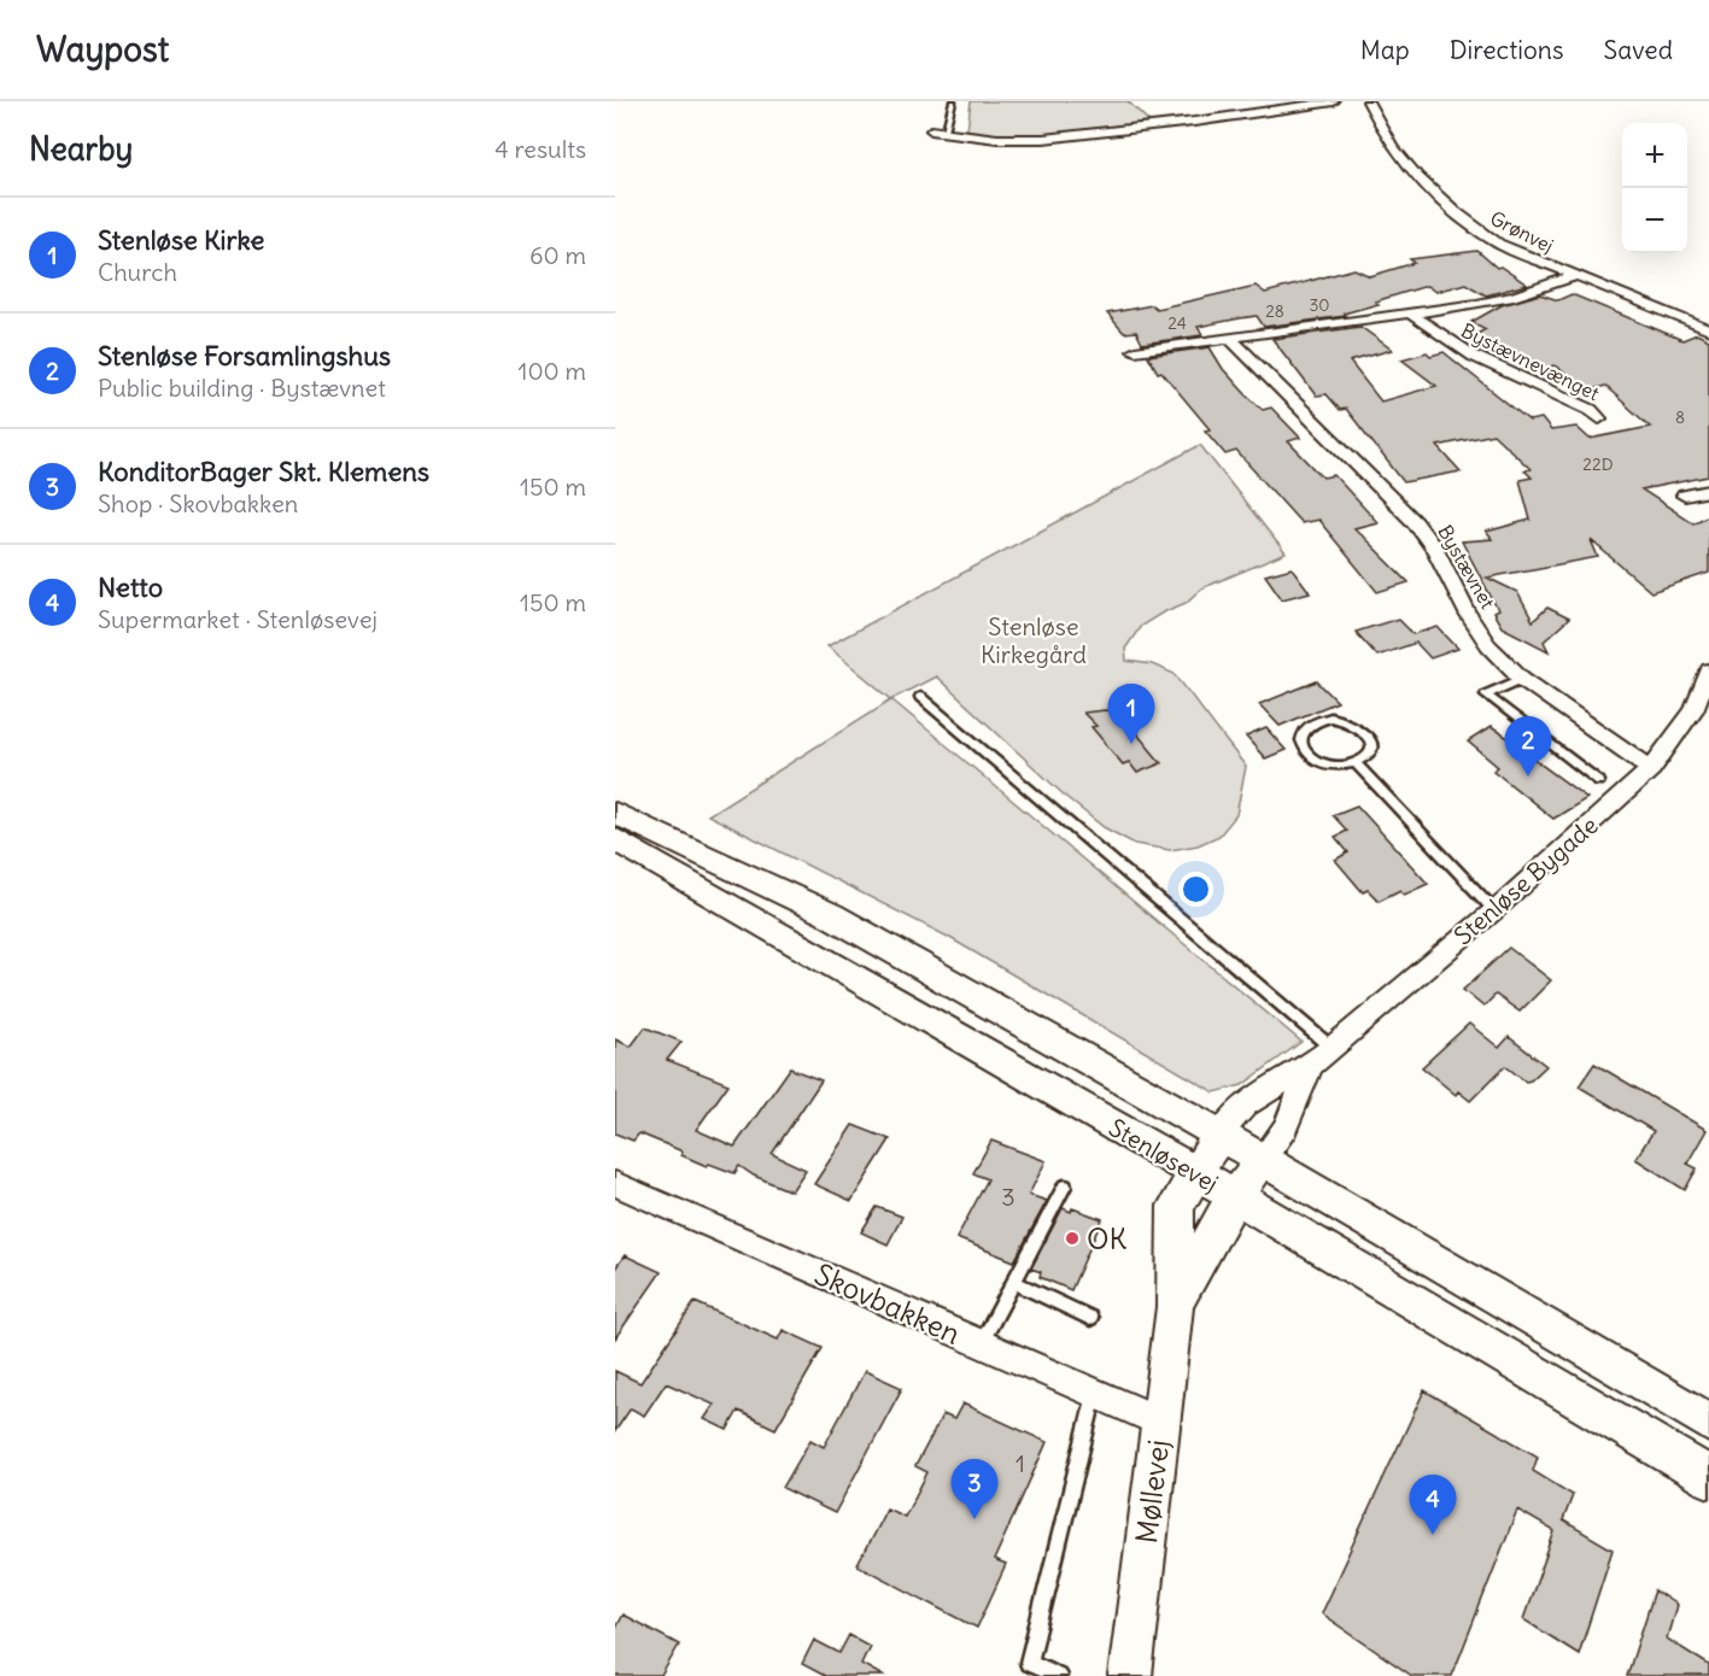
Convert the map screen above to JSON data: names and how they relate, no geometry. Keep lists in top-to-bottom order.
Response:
{
  "streets": {
    "street": [
      "Grønvej",
      "Bystævnevænget",
      "Bystævnet",
      "Stenløse Bygade",
      "Stenløsevej",
      "Skovbakken",
      "Møllevej"
    ]
  },
  "crossings": [
    ["Bystævnet", "Stenløse Bygade"],
    ["Stenløse Bygade", "Stenløsevej"],
    ["Stenløse Bygade", "Møllevej"],
    ["Stenløsevej", "Møllevej"],
    ["Skovbakken", "Møllevej"]
  ],
  "parks": ["Stenløse Kirkegård"],
  "places": ["OK"],
  "house_numbers": [
    "30",
    "28",
    "24",
    "8",
    "22D",
    "3",
    "1"
  ],
  "page": {
    "header": "Waypost",
    "nav": ["Map", "Directions", "Saved"],
    "heading": ["Nearby", "4 results"],
    "map_buttons": ["+", "−"],
    "list": [
      {
        "mark": "1",
        "name": "Stenløse Kirke",
        "note": "Church",
        "value": "60 m"
      },
      {
        "mark": "2",
        "name": "Stenløse Forsamlingshus",
        "note": "Public building · Bystævnet",
        "value": "100 m"
      },
      {
        "mark": "3",
        "name": "KonditorBager Skt. Klemens",
        "note": "Shop · Skovbakken",
        "value": "150 m"
      },
      {
        "mark": "4",
        "name": "Netto",
        "note": "Supermarket · Stenløsevej",
        "value": "150 m"
      }
    ],
    "pins": [
      "1",
      "2",
      "3",
      "4"
    ]
  }
}
